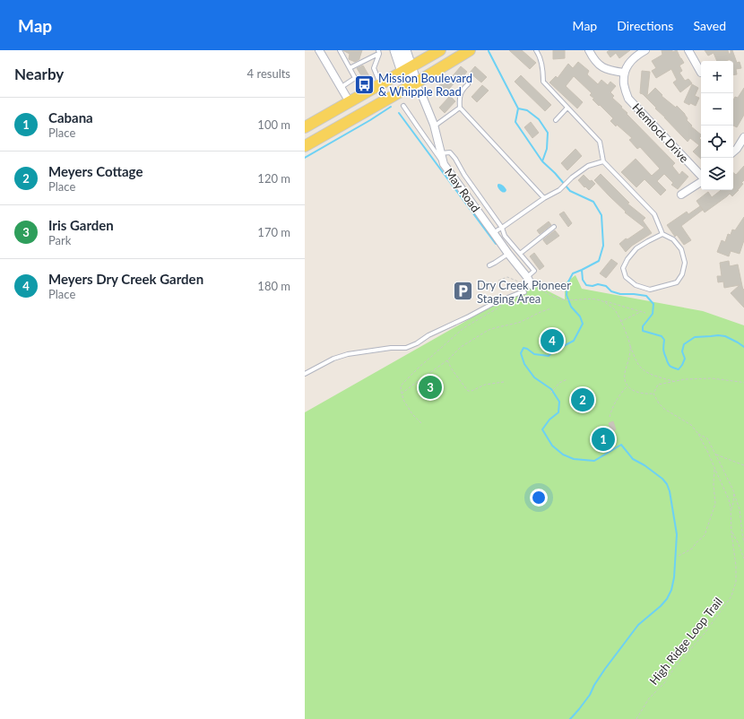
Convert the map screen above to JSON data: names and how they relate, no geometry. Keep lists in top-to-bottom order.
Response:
{
  "streets": {
    "street": ["Hemlock Drive", "May Road"],
    "path": ["High Ridge Loop Trail"]
  },
  "places": {
    "bus stop": ["Mission Boulevard & Whipple Road"],
    "parking": ["Dry Creek Pioneer Staging Area"]
  },
  "page": {
    "header": "Map",
    "nav": ["Map", "Directions", "Saved"],
    "heading": ["Nearby", "4 results"],
    "map_buttons": ["+", "−"],
    "list": [
      {
        "mark": "1",
        "name": "Cabana",
        "note": "Place",
        "value": "100 m"
      },
      {
        "mark": "2",
        "name": "Meyers Cottage",
        "note": "Place",
        "value": "120 m"
      },
      {
        "mark": "3",
        "name": "Iris Garden",
        "note": "Park",
        "value": "170 m"
      },
      {
        "mark": "4",
        "name": "Meyers Dry Creek Garden",
        "note": "Place",
        "value": "180 m"
      }
    ],
    "pins": [
      "4",
      "3",
      "2",
      "1"
    ]
  }
}
